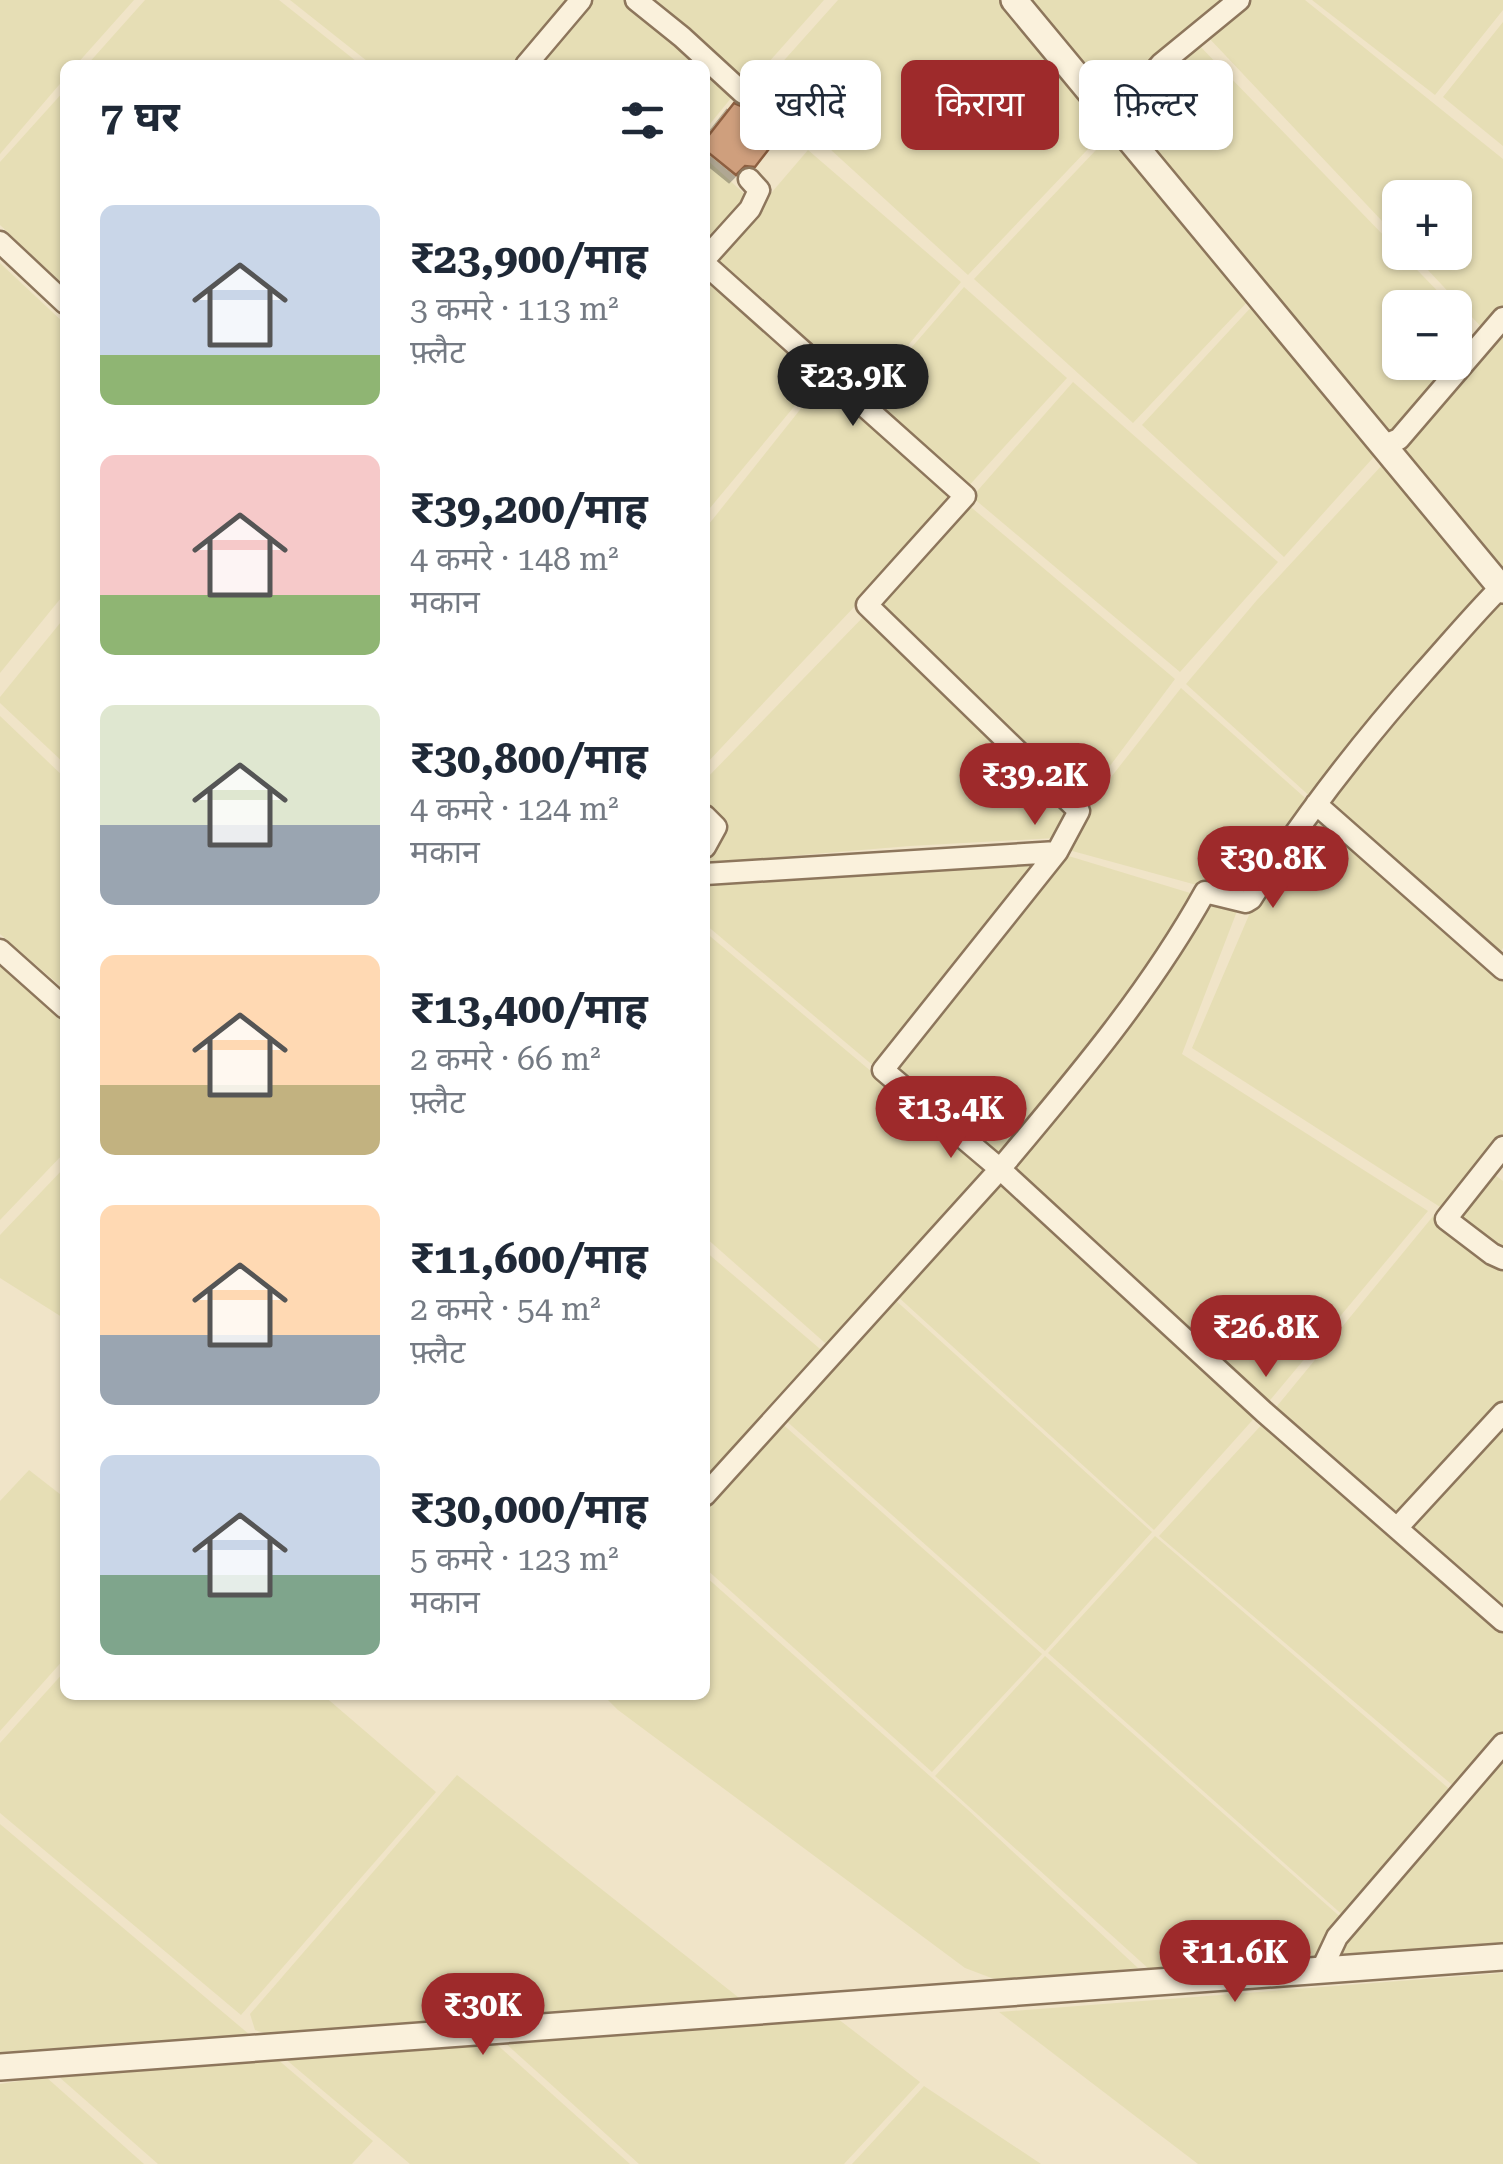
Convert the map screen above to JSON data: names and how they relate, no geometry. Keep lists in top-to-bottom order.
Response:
{
  "page": {
    "chip": ["खरीदें", "किराया", "फ़िल्टर"],
    "heading": "7 घर",
    "map_buttons": ["+", "−"],
    "list": [
      {
        "name": "₹23,900/माह",
        "note": "3 कमरे · 113 m² · फ़्लैट"
      },
      {
        "name": "₹39,200/माह",
        "note": "4 कमरे · 148 m² · मकान"
      },
      {
        "name": "₹30,800/माह",
        "note": "4 कमरे · 124 m² · मकान"
      },
      {
        "name": "₹13,400/माह",
        "note": "2 कमरे · 66 m² · फ़्लैट"
      },
      {
        "name": "₹11,600/माह",
        "note": "2 कमरे · 54 m² · फ़्लैट"
      },
      {
        "name": "₹30,000/माह",
        "note": "5 कमरे · 123 m² · मकान"
      }
    ],
    "price": [
      "₹23.9K",
      "₹39.2K",
      "₹30.8K",
      "₹13.4K",
      "₹26.8K",
      "₹11.6K",
      "₹30K"
    ]
  }
}
